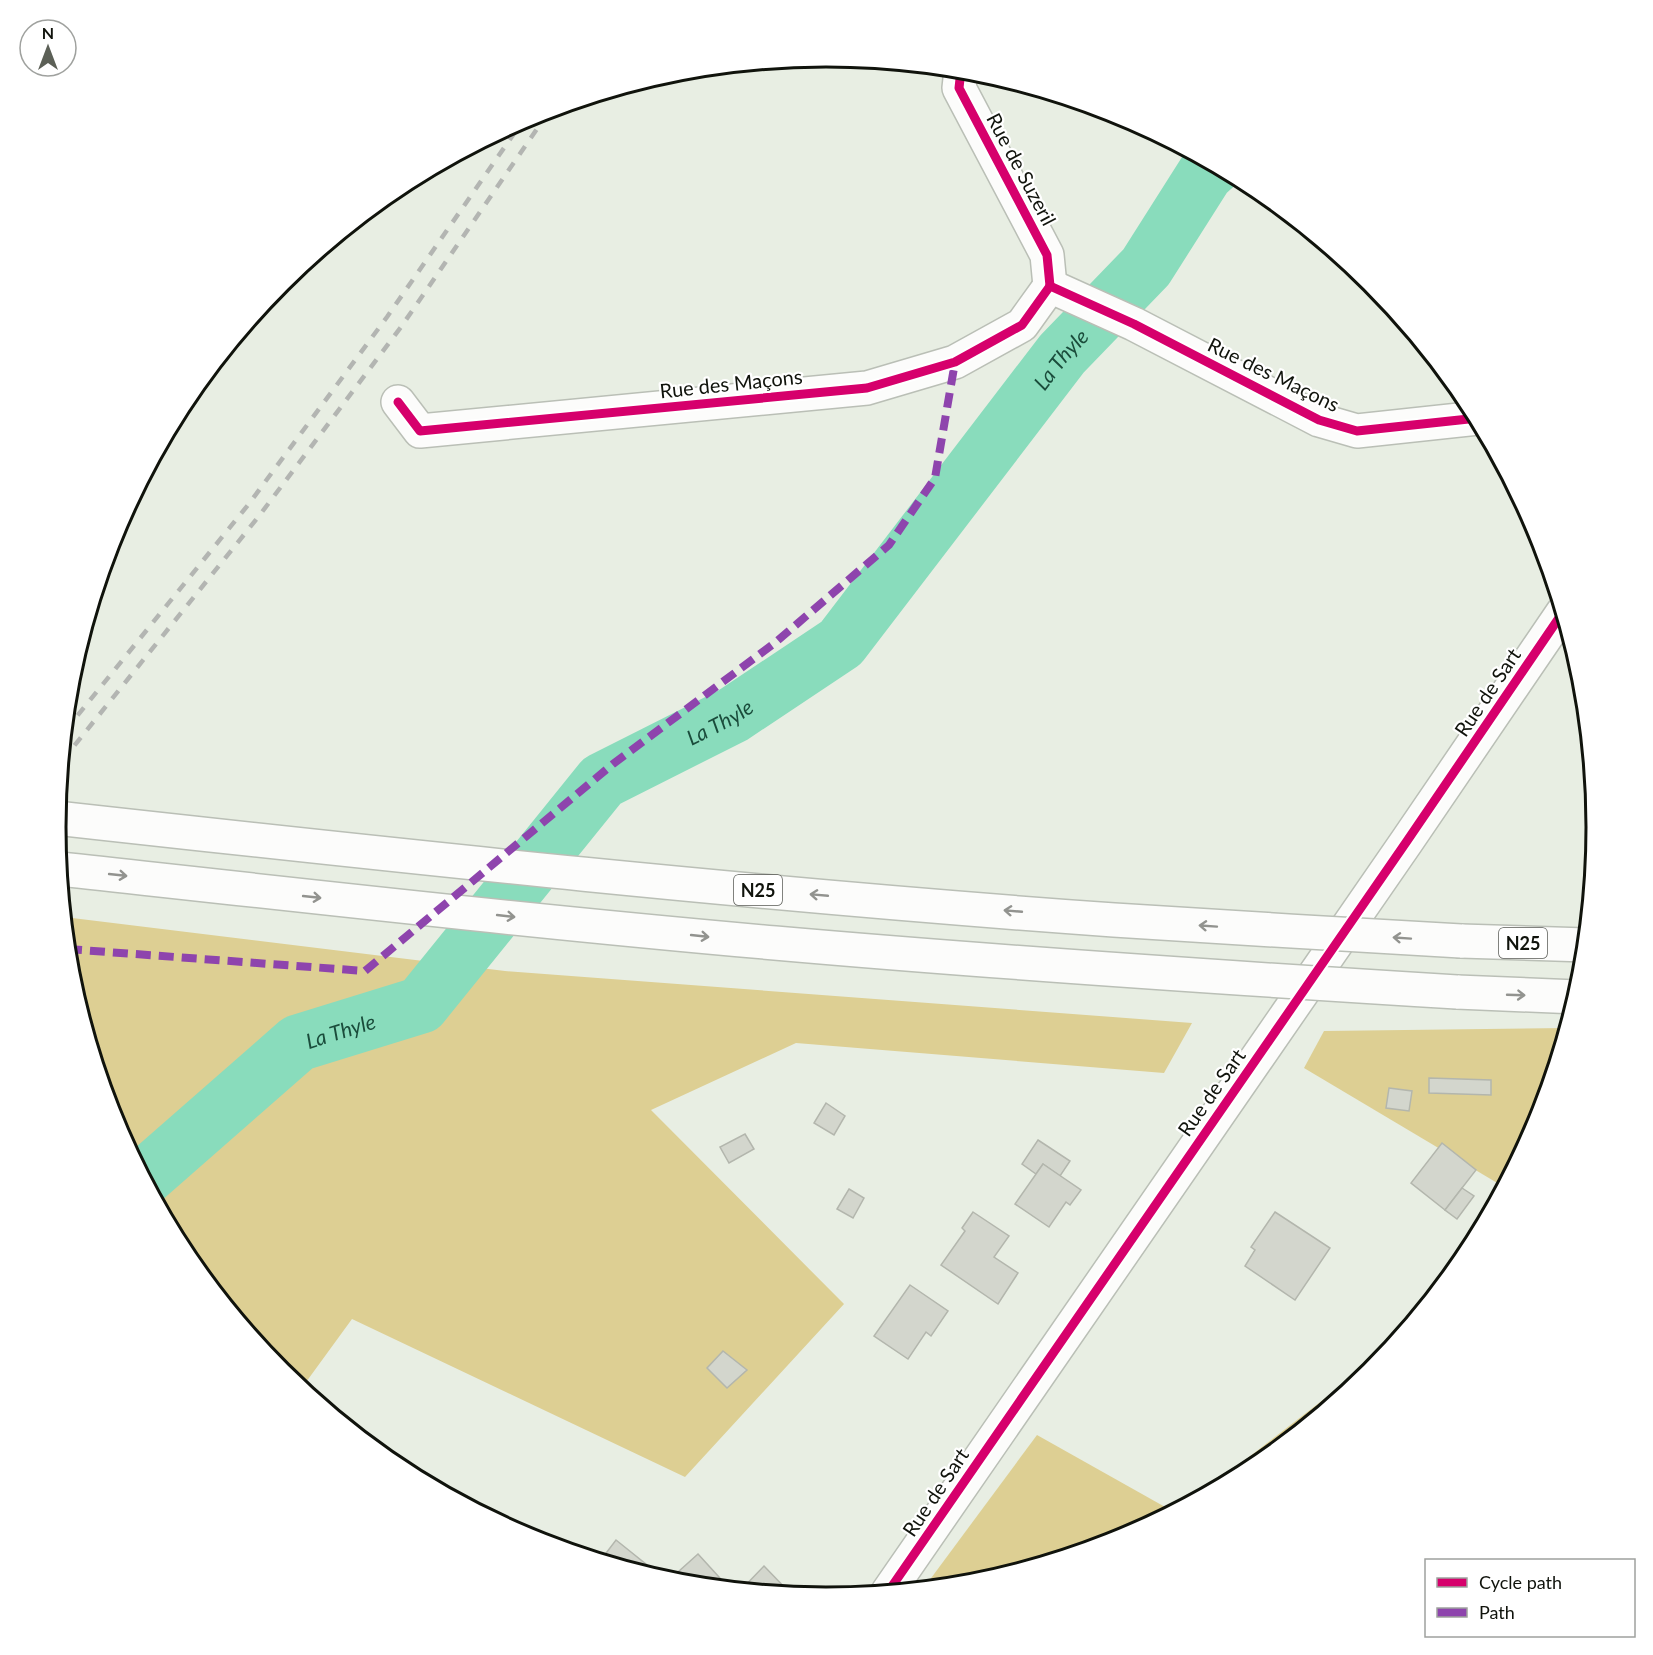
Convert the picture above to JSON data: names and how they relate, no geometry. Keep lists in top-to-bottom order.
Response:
{
  "streets": {
    "main road": [
      "Rue de Suzeril",
      "Rue des Maçons",
      "Rue de Sart",
      "N25"
    ]
  },
  "crossings": [
    ["Rue de Suzeril", "Rue des Maçons"]
  ],
  "water": ["La Thyle"],
  "legend": ["Cycle path", "Path"],
  "north": "top"
}
